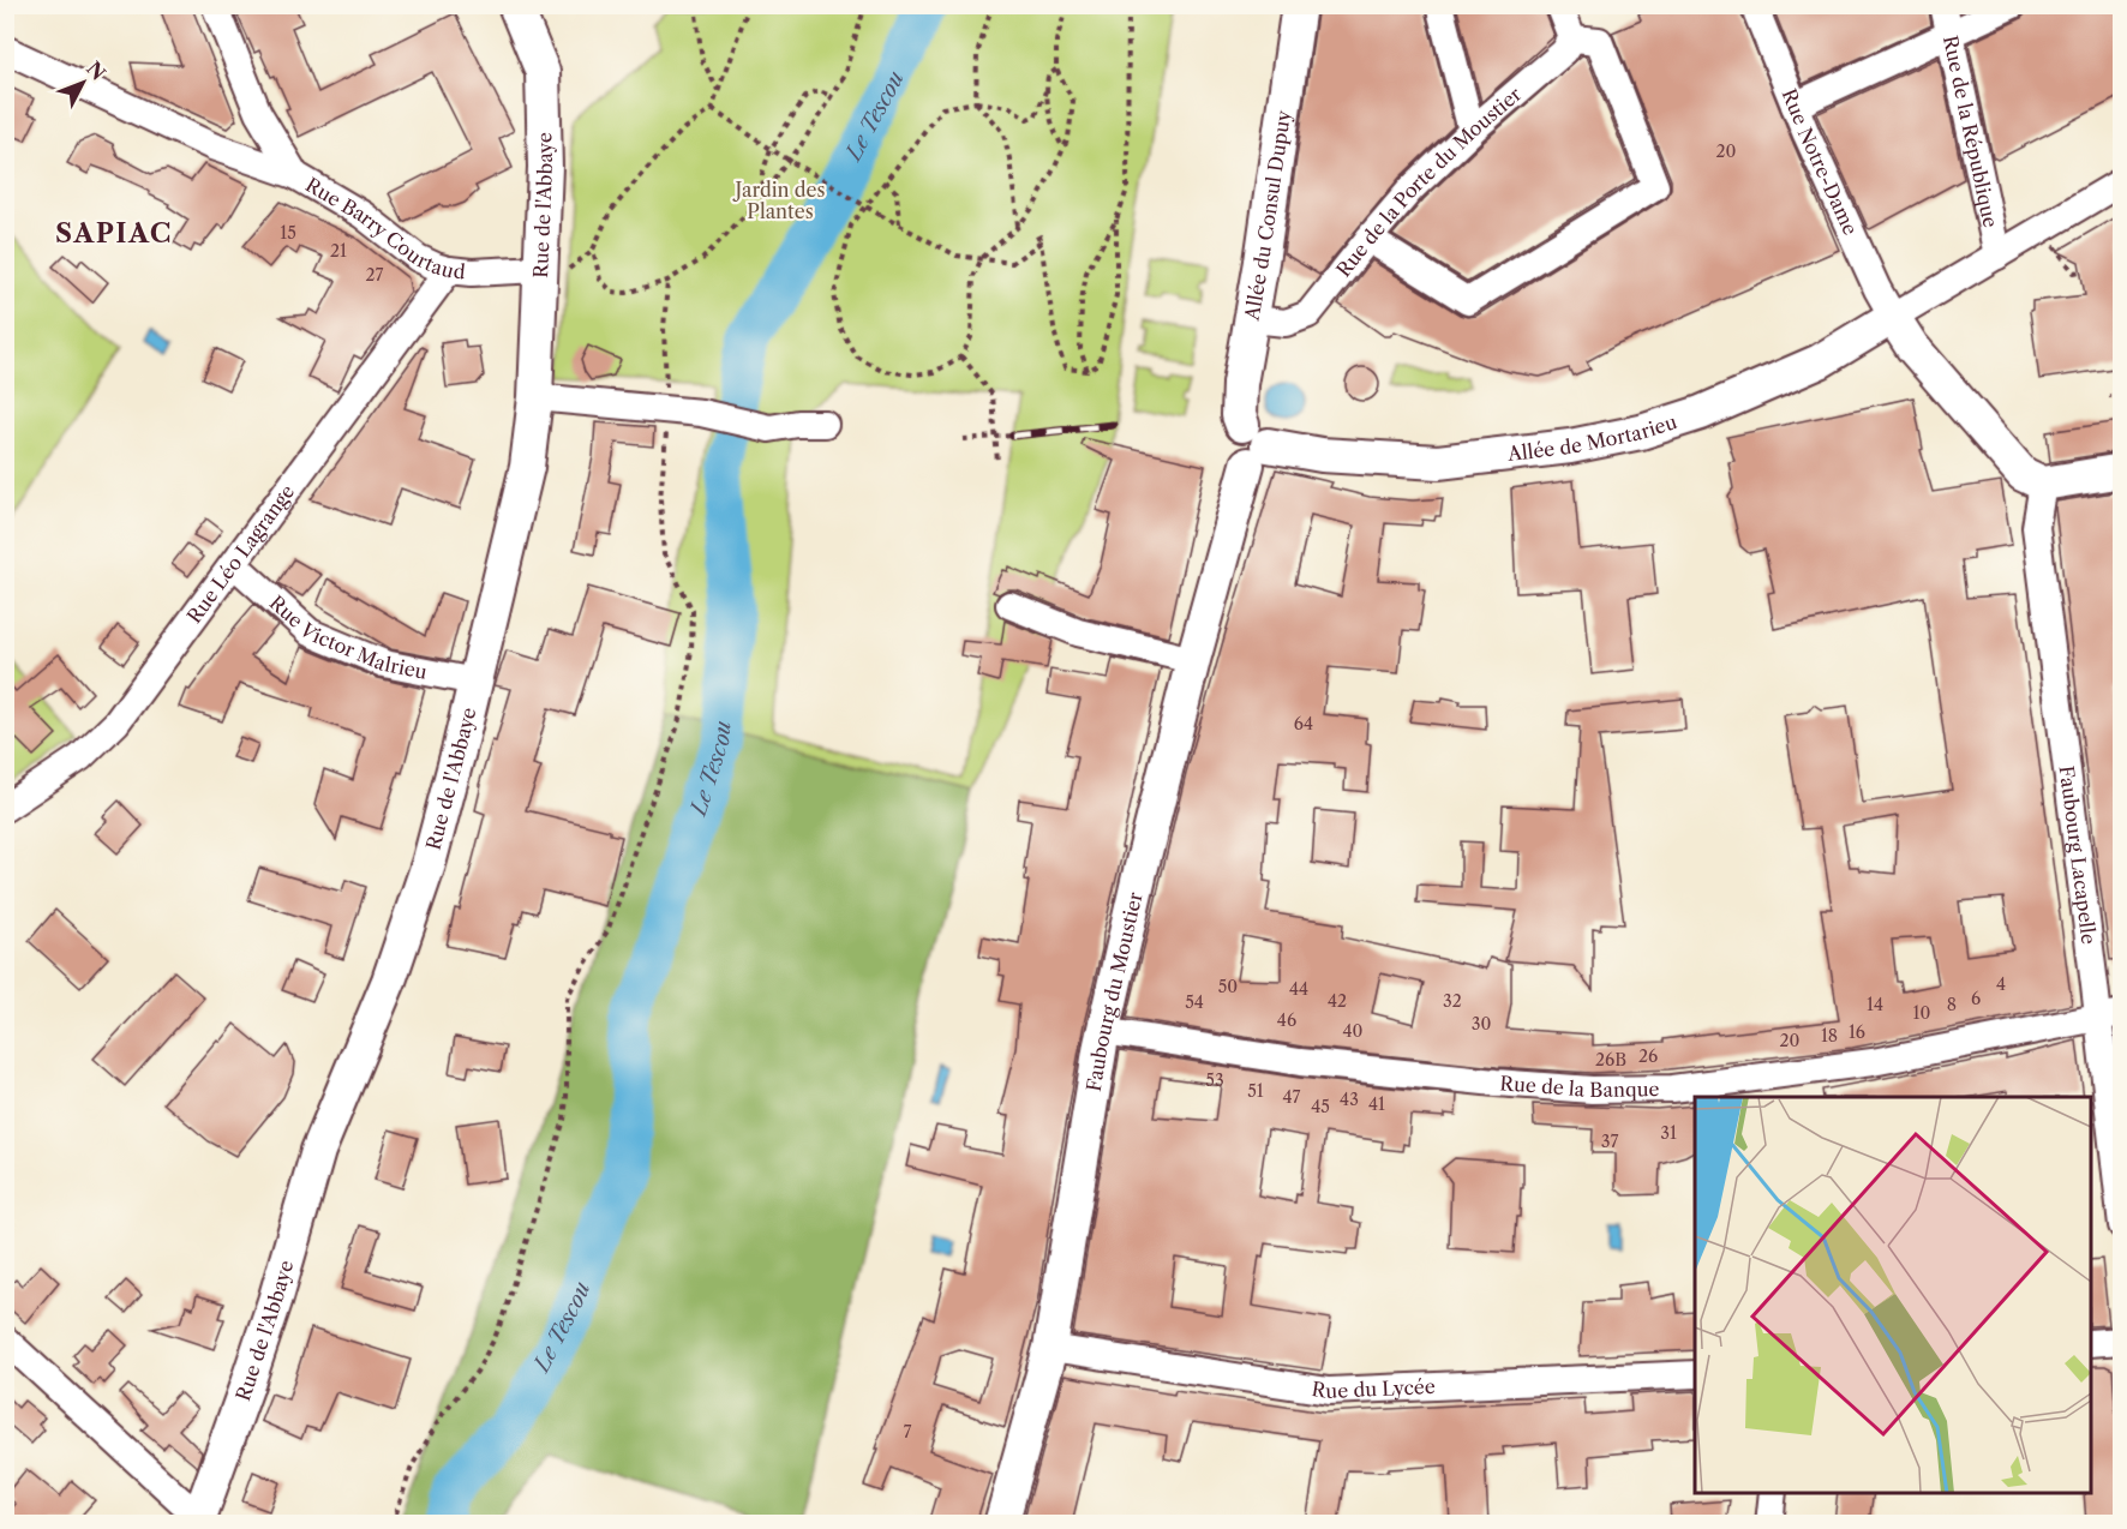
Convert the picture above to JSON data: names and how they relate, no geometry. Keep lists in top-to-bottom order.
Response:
{
  "streets": {
    "main road": [
      "Rue de l'Abbaye",
      "Allée du Consul Dupuy",
      "Allée de Mortarieu",
      "Faubourg du Moustier"
    ],
    "street": [
      "Rue de la République",
      "Rue Notre-Dame",
      "Rue de la Porte du Moustier",
      "Rue Barry Courtaud",
      "Rue Léo Lagrange",
      "Rue Victor Malrieu",
      "Faubourg Lacapelle",
      "Rue de la Banque",
      "Rue du Lycée"
    ]
  },
  "crossings": [
    ["Rue Notre-Dame", "Allée de Mortarieu"],
    ["Rue de la Porte du Moustier", "Allée du Consul Dupuy"],
    ["Rue de l'Abbaye", "Rue Barry Courtaud"],
    ["Rue de l'Abbaye", "Rue Victor Malrieu"],
    ["Allée du Consul Dupuy", "Allée de Mortarieu"],
    ["Allée du Consul Dupuy", "Faubourg du Moustier"],
    ["Rue Barry Courtaud", "Rue Léo Lagrange"],
    ["Allée de Mortarieu", "Faubourg du Moustier"],
    ["Rue Léo Lagrange", "Rue Victor Malrieu"],
    ["Faubourg Lacapelle", "Rue de la Banque"],
    ["Faubourg du Moustier", "Rue de la Banque"],
    ["Faubourg du Moustier", "Rue du Lycée"]
  ],
  "districts": ["SAPIAC"],
  "water": ["Le Tescou"],
  "parks": ["Jardin des Plantes"],
  "house_numbers": [
    "20",
    "15",
    "21",
    "27",
    "64",
    "4",
    "50",
    "44",
    "6",
    "42",
    "32",
    "54",
    "14",
    "8",
    "10",
    "46",
    "30",
    "40",
    "16",
    "18",
    "20",
    "26",
    "26B",
    "53",
    "51",
    "47",
    "43",
    "41",
    "45",
    "31",
    "37",
    "7"
  ],
  "north": "top right"
}
